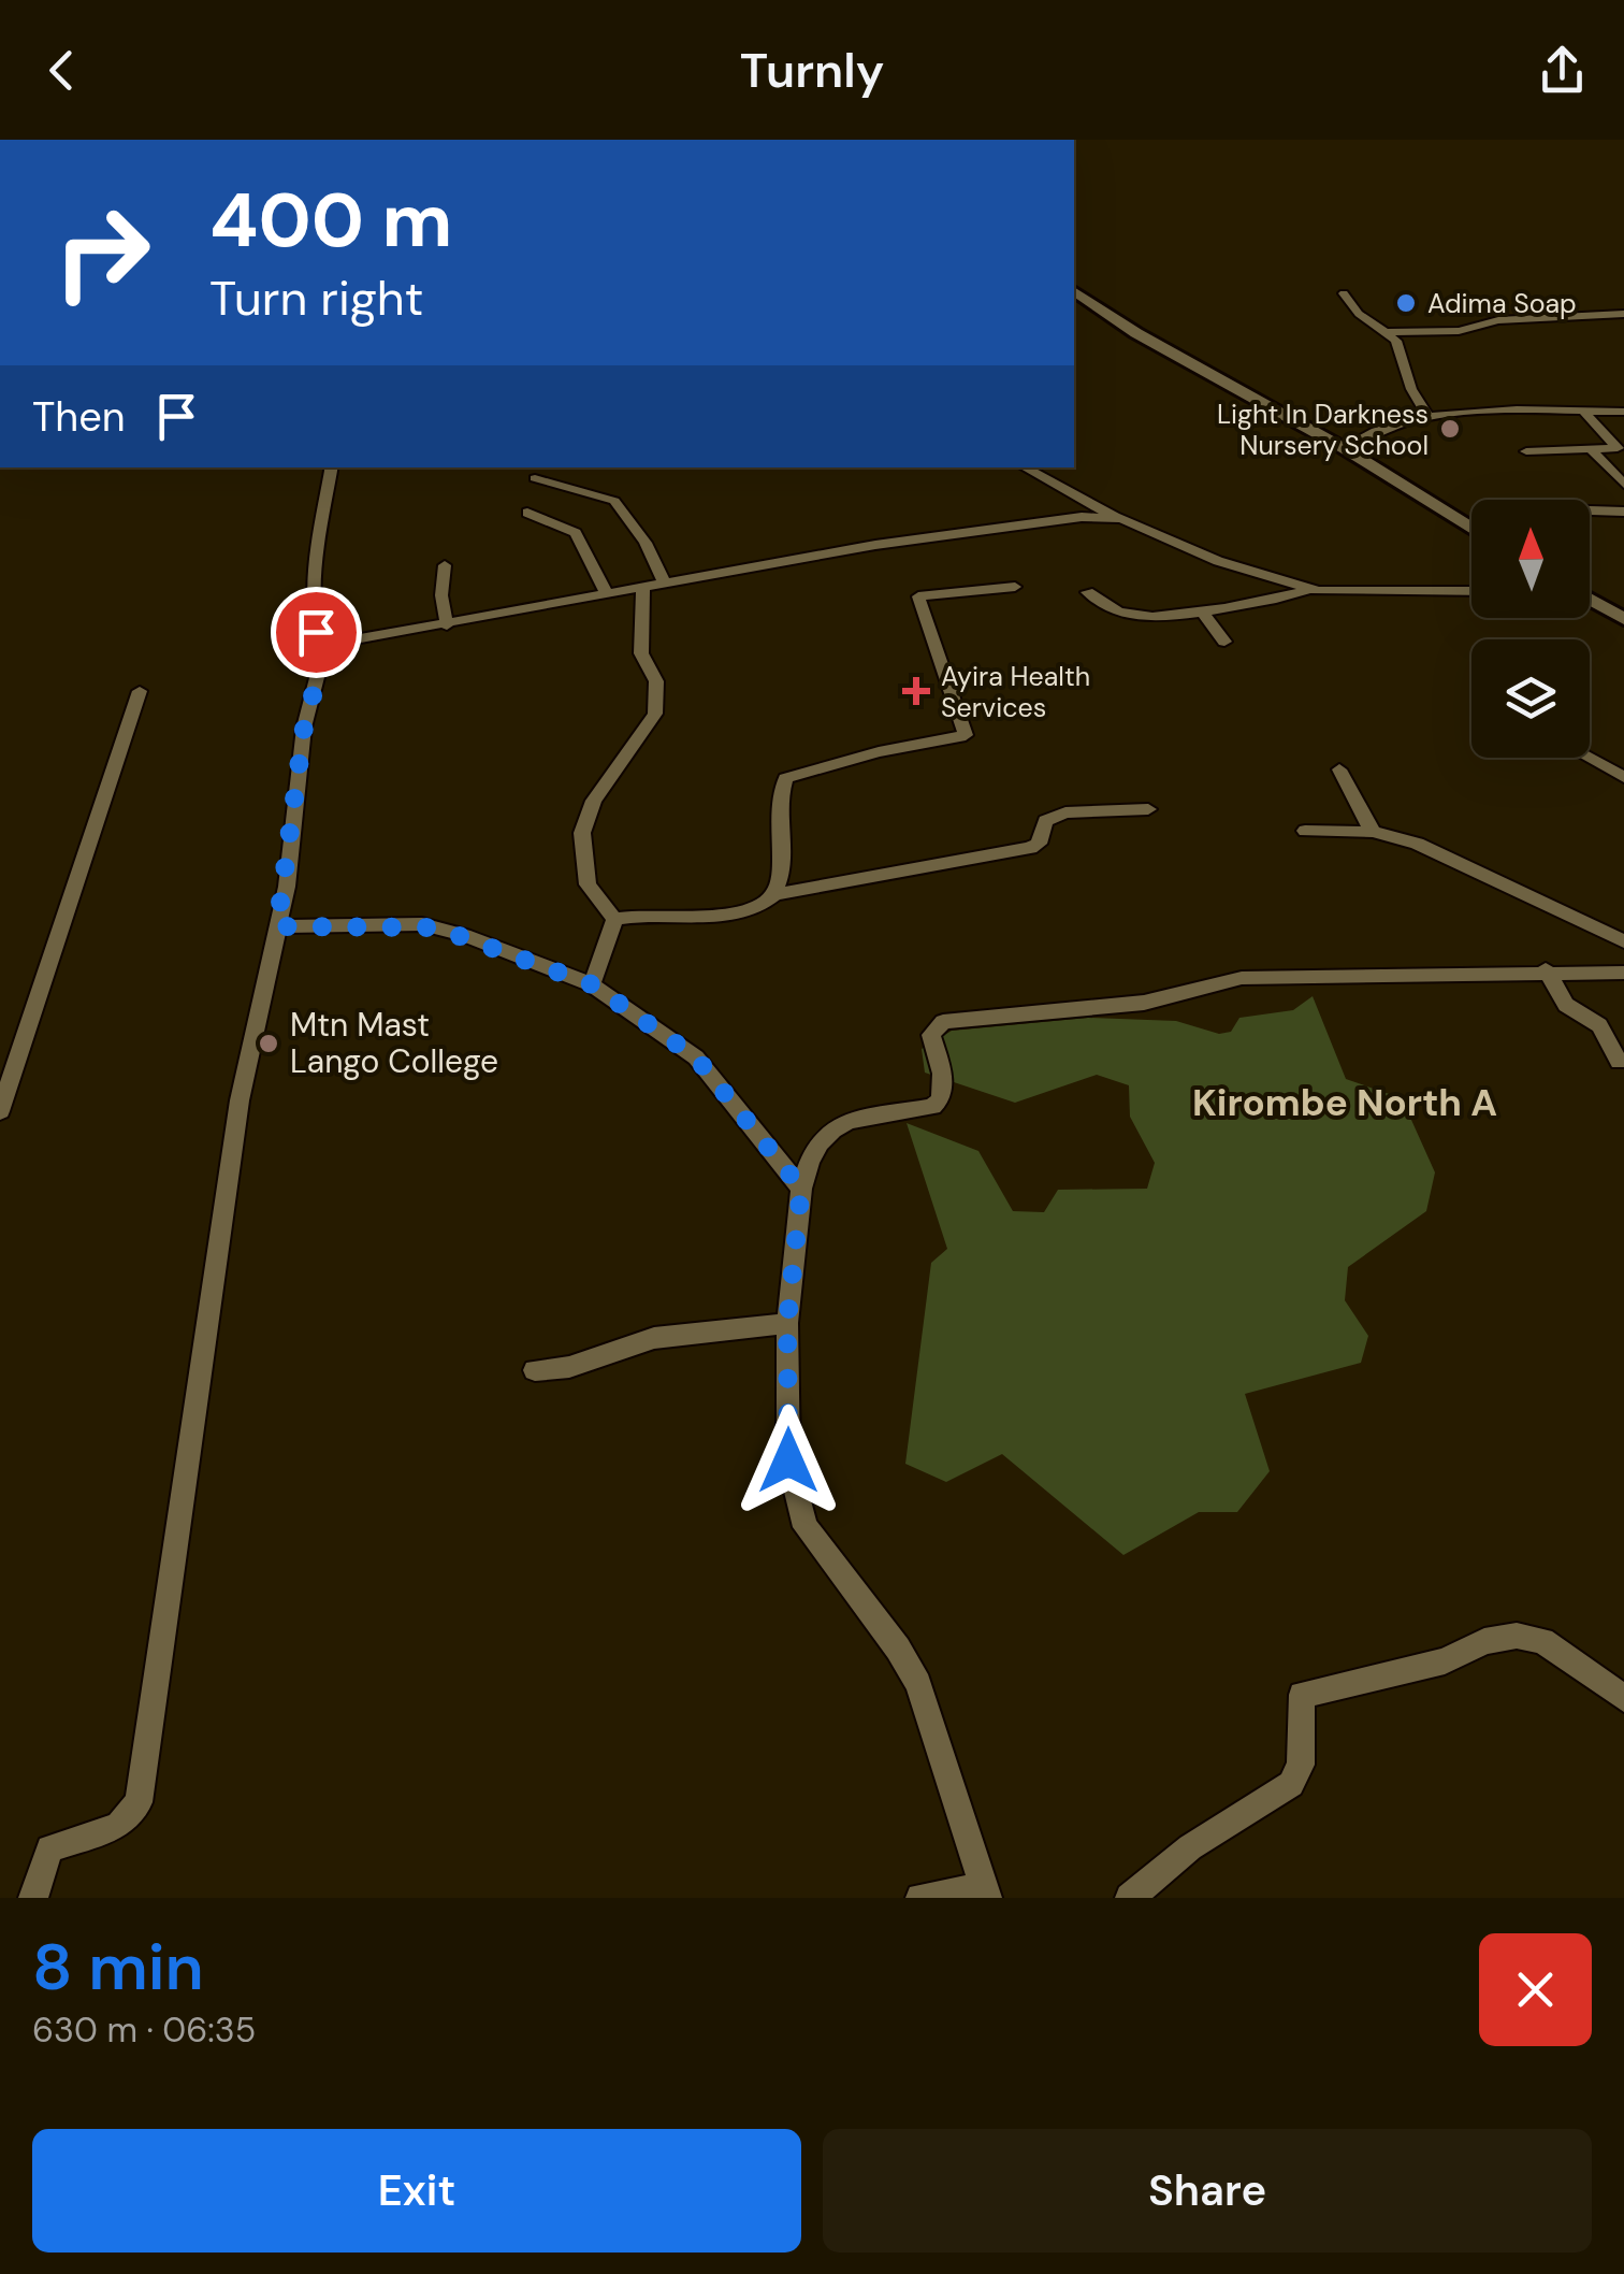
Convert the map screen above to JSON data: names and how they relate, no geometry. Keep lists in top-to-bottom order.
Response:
{
  "districts": ["Kirombe North A"],
  "places": {
    "other": ["Adima Soap", "Light In Darkness Nursery School", "Mtn Mast Lango College"],
    "health": ["Ayira Health Services"]
  },
  "north": "top",
  "page": {
    "header": "Turnly",
    "turn": ["400 m", "Turn right"],
    "then": "Then",
    "heading": ["8 min", "630 m · 06:35"],
    "buttons": ["Exit", "Share"]
  }
}
